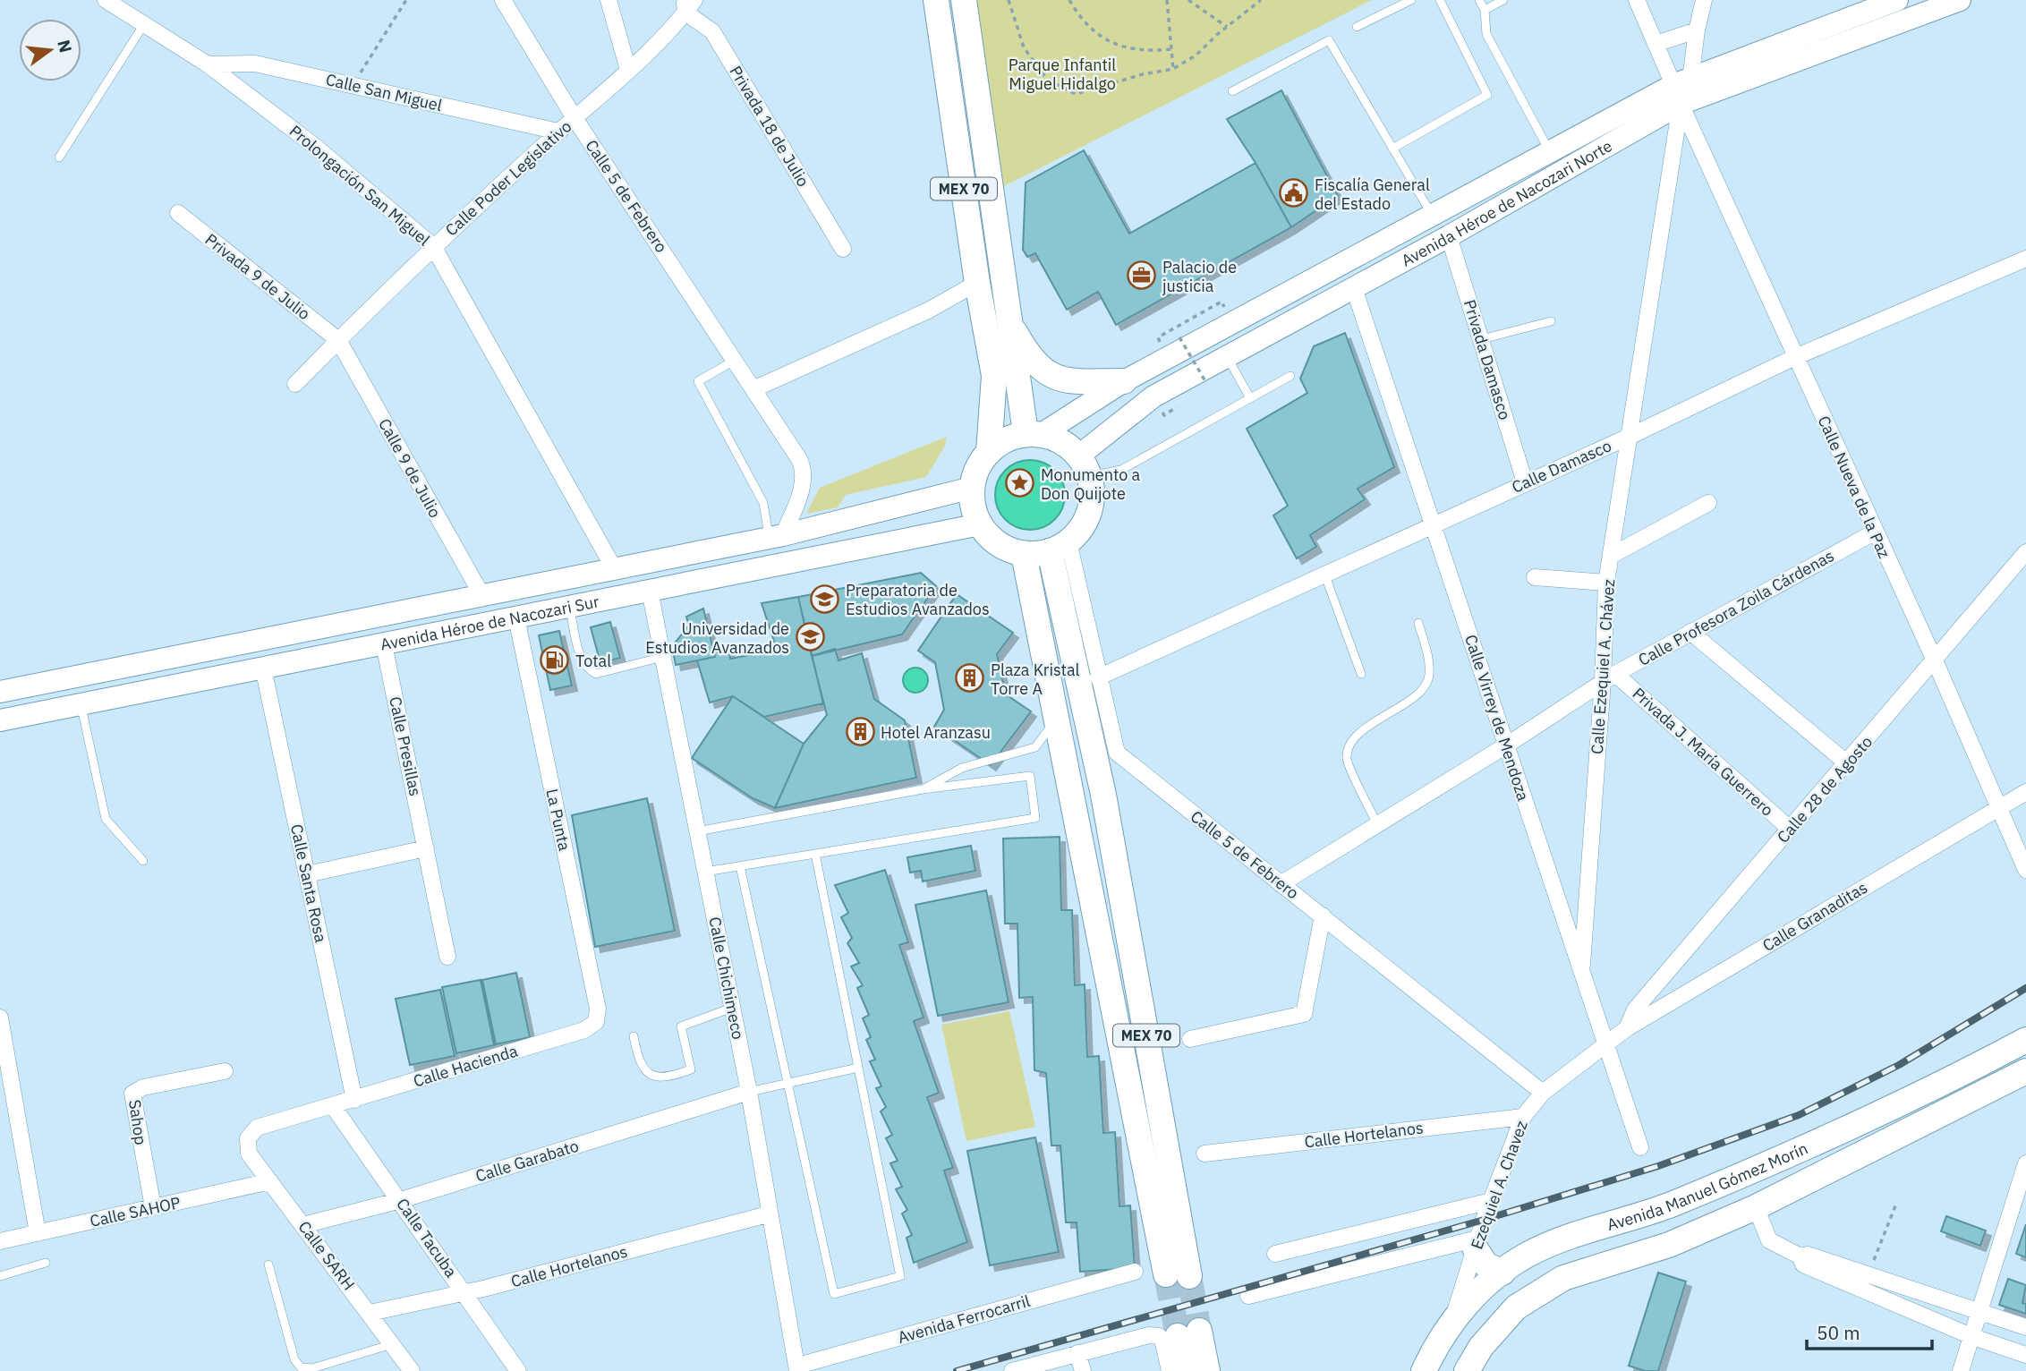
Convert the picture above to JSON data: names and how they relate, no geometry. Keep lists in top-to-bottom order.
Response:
{
  "streets": {
    "main road": [
      "MEX 70",
      "Avenida Héroe de Nacozari Norte",
      "Avenida Héroe de Nacozari Sur",
      "Avenida Manuel Gómez Morín"
    ],
    "street": [
      "Calle San Miguel",
      "Privada 18 de Julio",
      "Calle Poder Legislativo",
      "Prolongación San Miguel",
      "Calle 5 de Febrero",
      "Privada 9 de Julio",
      "Privada Damasco",
      "Calle Damasco",
      "Calle 9 de Julio",
      "Calle Nueva de la Paz",
      "Calle Profesora Zoila Cárdenas",
      "Calle Ezequiel A. Chávez",
      "Calle Virrey de Mendoza",
      "Calle Presillas",
      "Privada J. María Guerrero",
      "Calle 28 de Agosto",
      "La Punta",
      "Calle Santa Rosa",
      "Calle Granaditas",
      "Calle Chichimeco",
      "Calle Hacienda",
      "Sahop",
      "Calle Hortelanos",
      "Calle Garabato",
      "Ezequiel A. Chavez",
      "Calle SAHOP",
      "Calle Tacuba",
      "Calle SARH",
      "Avenida Ferrocarril"
    ]
  },
  "crossings": [
    ["Calle San Miguel", "Calle Poder Legislativo"],
    ["Calle San Miguel", "Prolongación San Miguel"],
    ["Privada 18 de Julio", "Calle Poder Legislativo"],
    ["Calle Poder Legislativo", "Prolongación San Miguel"],
    ["Calle Poder Legislativo", "Calle 5 de Febrero"],
    ["Calle Poder Legislativo", "Privada 9 de Julio"],
    ["Calle Poder Legislativo", "Calle 9 de Julio"],
    ["Prolongación San Miguel", "Avenida Héroe de Nacozari Sur"],
    ["MEX 70", "Calle 5 de Febrero"],
    ["MEX 70", "Avenida Héroe de Nacozari Norte"],
    ["MEX 70", "Avenida Héroe de Nacozari Sur"],
    ["Calle 5 de Febrero", "Avenida Héroe de Nacozari Norte"],
    ["Calle 5 de Febrero", "Calle Damasco"],
    ["Calle 5 de Febrero", "Calle Profesora Zoila Cárdenas"],
    ["Calle 5 de Febrero", "Avenida Héroe de Nacozari Sur"],
    ["Calle 5 de Febrero", "Ezequiel A. Chavez"],
    ["Avenida Héroe de Nacozari Norte", "Privada Damasco"],
    ["Avenida Héroe de Nacozari Norte", "Calle Nueva de la Paz"],
    ["Avenida Héroe de Nacozari Norte", "Avenida Héroe de Nacozari Sur"],
    ["Avenida Héroe de Nacozari Norte", "Calle Ezequiel A. Chávez"],
    ["Avenida Héroe de Nacozari Norte", "Calle Virrey de Mendoza"],
    ["Privada 9 de Julio", "Calle 9 de Julio"],
    ["Privada Damasco", "Calle Damasco"],
    ["Calle Damasco", "Calle Nueva de la Paz"],
    ["Calle Damasco", "Calle Ezequiel A. Chávez"],
    ["Calle Damasco", "Calle Virrey de Mendoza"],
    ["Calle 9 de Julio", "Avenida Héroe de Nacozari Sur"],
    ["Calle Nueva de la Paz", "Calle Profesora Zoila Cárdenas"],
    ["Calle Nueva de la Paz", "Calle Ezequiel A. Chávez"],
    ["Calle Nueva de la Paz", "Calle 28 de Agosto"],
    ["Calle Nueva de la Paz", "Calle Granaditas"],
    ["Calle Profesora Zoila Cárdenas", "Calle Ezequiel A. Chávez"],
    ["Calle Profesora Zoila Cárdenas", "Calle Virrey de Mendoza"],
    ["Calle Profesora Zoila Cárdenas", "Privada J. María Guerrero"],
    ["Avenida Héroe de Nacozari Sur", "Calle Presillas"],
    ["Avenida Héroe de Nacozari Sur", "La Punta"],
    ["Avenida Héroe de Nacozari Sur", "Calle Santa Rosa"],
    ["Avenida Héroe de Nacozari Sur", "Calle Chichimeco"],
    ["Calle Ezequiel A. Chávez", "Calle Virrey de Mendoza"],
    ["Calle Ezequiel A. Chávez", "Privada J. María Guerrero"],
    ["Calle Virrey de Mendoza", "Calle Granaditas"],
    ["Calle Virrey de Mendoza", "Ezequiel A. Chavez"],
    ["Privada J. María Guerrero", "Calle 28 de Agosto"],
    ["Calle 28 de Agosto", "Calle Granaditas"],
    ["La Punta", "Calle Hacienda"],
    ["Calle Santa Rosa", "Calle Hacienda"],
    ["Calle Granaditas", "Ezequiel A. Chavez"],
    ["Calle Chichimeco", "Calle Hortelanos"],
    ["Calle Chichimeco", "Calle Garabato"],
    ["Calle Chichimeco", "Avenida Ferrocarril"],
    ["Calle Hacienda", "Calle Tacuba"],
    ["Calle Hacienda", "Calle SARH"],
    ["Sahop", "Calle SAHOP"],
    ["Calle Hortelanos", "Ezequiel A. Chavez"],
    ["Calle Hortelanos", "Calle Tacuba"],
    ["Calle Hortelanos", "Calle SARH"],
    ["Calle Garabato", "Calle Tacuba"],
    ["Calle Garabato", "Calle SARH"],
    ["Ezequiel A. Chavez", "Avenida Manuel Gómez Morín"],
    ["Calle SAHOP", "Calle SARH"]
  ],
  "parks": ["Parque Infantil Miguel Hidalgo"],
  "places": {
    "public building": ["Fiscalía General del Estado"],
    "office": ["Palacio de justicia"],
    "place": ["Monumento a Don Quijote"],
    "school or university": ["Preparatoria de Estudios Avanzados", "Universidad de Estudios Avanzados"],
    "fuel station": ["Total"],
    "building": ["Plaza Kristal Torre A", "Hotel Aranzasu"]
  },
  "scale_bar": "50 m",
  "north": "right"
}
